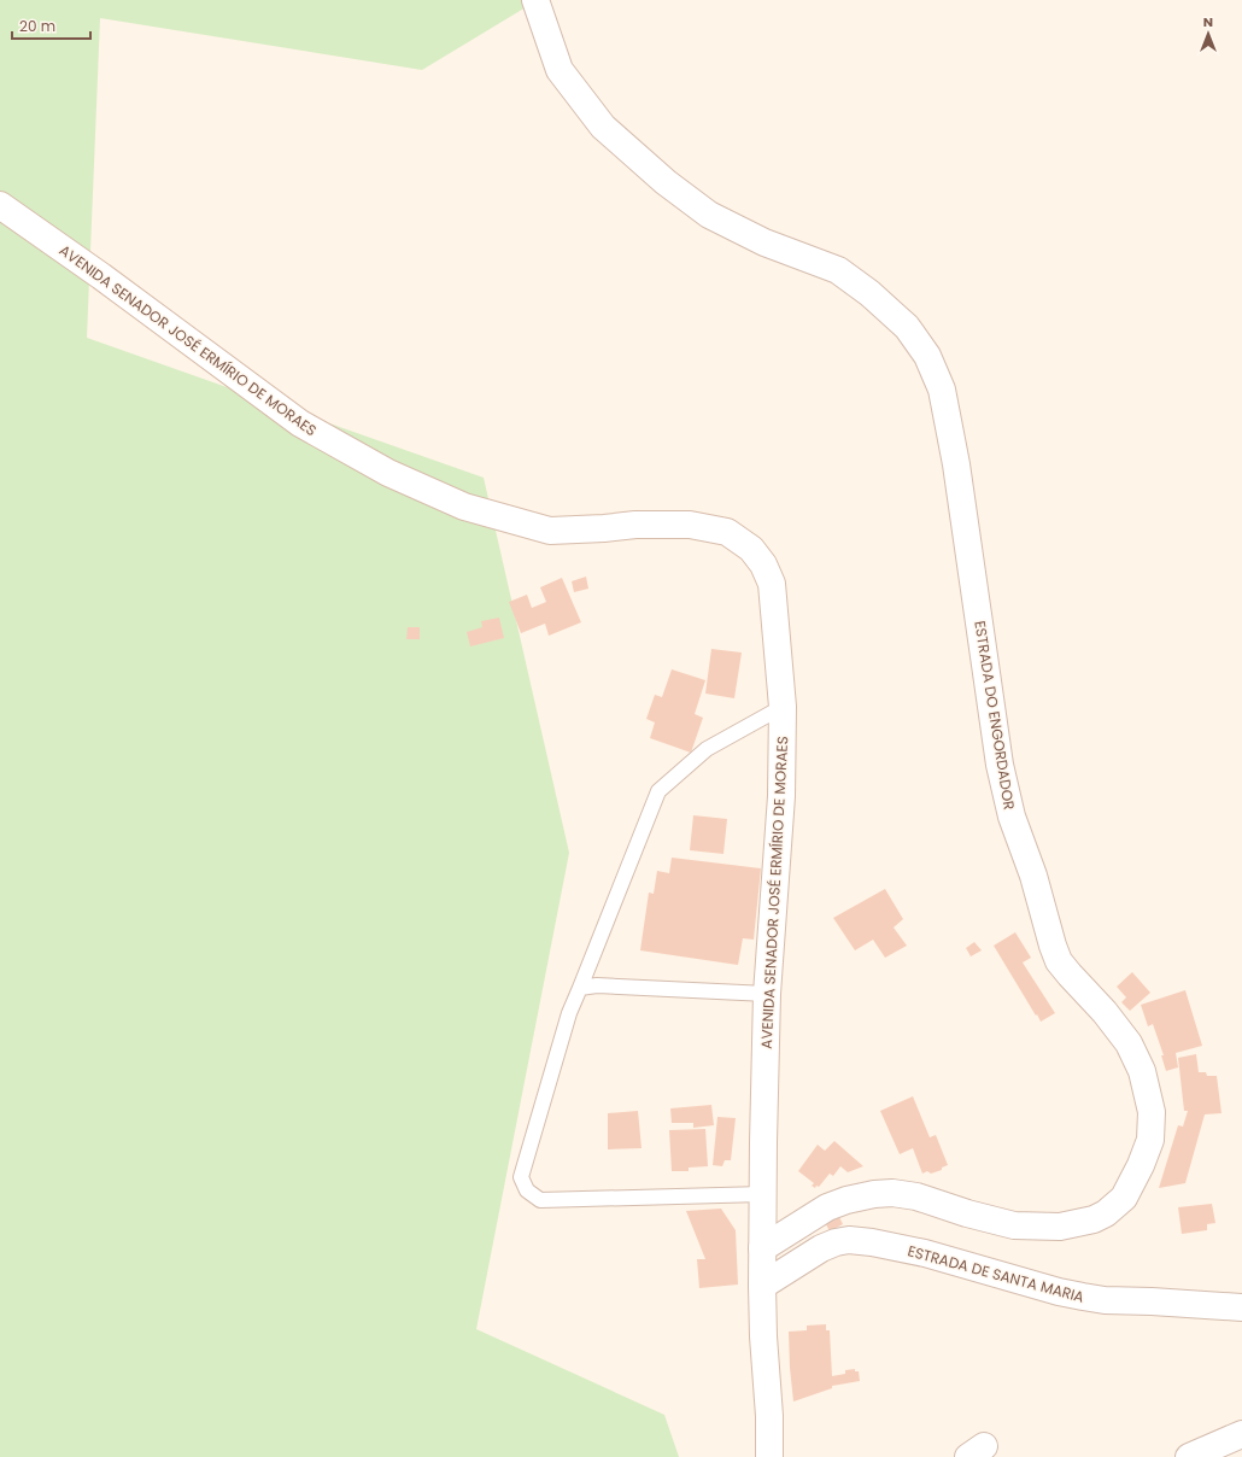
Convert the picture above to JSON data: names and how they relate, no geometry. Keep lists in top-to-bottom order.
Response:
{
  "streets": {
    "street": ["AVENIDA SENADOR JOSÉ ERMÍRIO DE MORAES", "ESTRADA DO ENGORDADOR", "ESTRADA DE SANTA MARIA"]
  },
  "crossings": [
    ["AVENIDA SENADOR JOSÉ ERMÍRIO DE MORAES", "ESTRADA DO ENGORDADOR"],
    ["AVENIDA SENADOR JOSÉ ERMÍRIO DE MORAES", "ESTRADA DE SANTA MARIA"]
  ],
  "scale_bar": "20 m",
  "north": "top"
}
